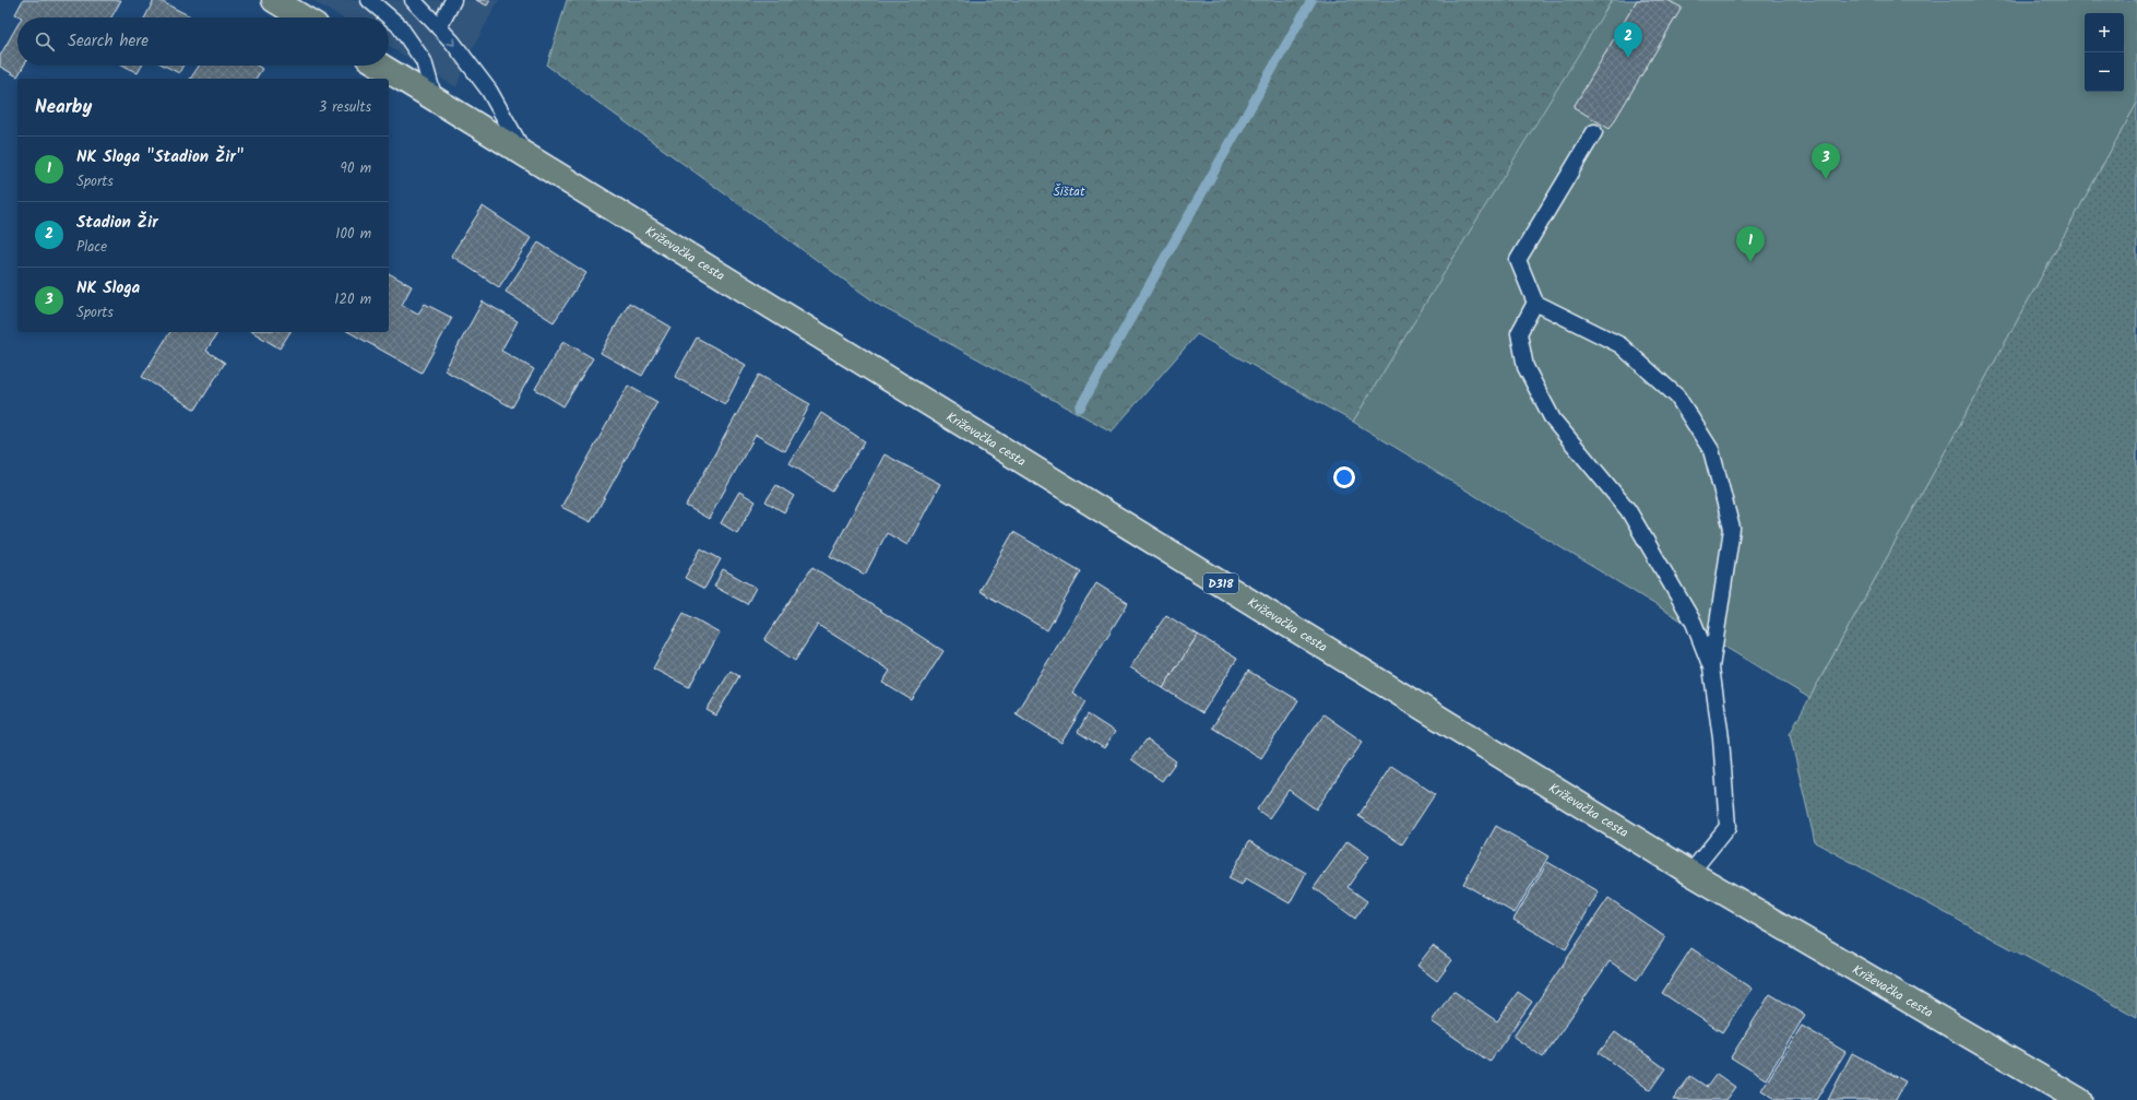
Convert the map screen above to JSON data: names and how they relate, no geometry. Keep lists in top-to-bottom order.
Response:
{
  "streets": {
    "main road": ["Križevačka cesta", "D318"]
  },
  "parks": ["Šištat"],
  "page": {
    "map_buttons": ["+", "−"],
    "search": "Search here",
    "pins": ["2", "3", "1"],
    "heading": ["Nearby", "3 results"],
    "list": [
      {
        "mark": "1",
        "name": "NK Sloga \"Stadion Žir\"",
        "note": "Sports",
        "value": "90 m"
      },
      {
        "mark": "2",
        "name": "Stadion Žir",
        "note": "Place",
        "value": "100 m"
      },
      {
        "mark": "3",
        "name": "NK Sloga",
        "note": "Sports",
        "value": "120 m"
      }
    ]
  }
}
